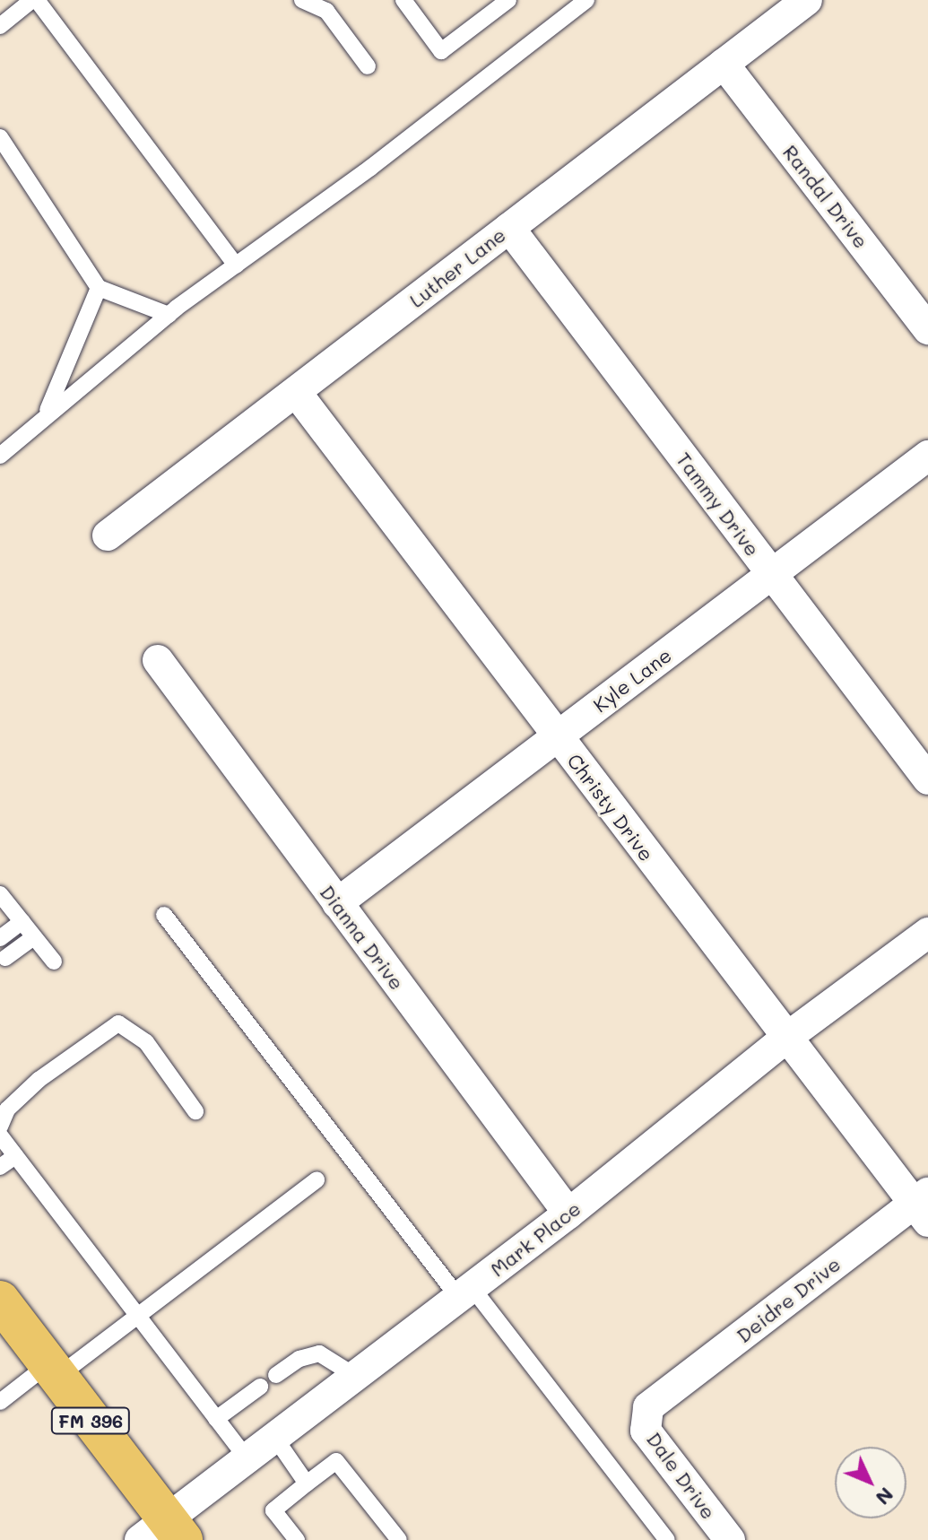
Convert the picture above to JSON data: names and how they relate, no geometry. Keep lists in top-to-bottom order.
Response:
{
  "streets": {
    "main road": ["FM 396"],
    "street": [
      "Randal Drive",
      "Luther Lane",
      "Tammy Drive",
      "Kyle Lane",
      "Christy Drive",
      "Dianna Drive",
      "Mark Place",
      "Deidre Drive",
      "Dale Drive"
    ]
  },
  "crossings": [
    ["Randal Drive", "Luther Lane"],
    ["Luther Lane", "Tammy Drive"],
    ["Luther Lane", "Christy Drive"],
    ["Tammy Drive", "Kyle Lane"],
    ["Kyle Lane", "Christy Drive"],
    ["Kyle Lane", "Dianna Drive"],
    ["Christy Drive", "Mark Place"],
    ["Christy Drive", "Deidre Drive"],
    ["Dianna Drive", "Mark Place"],
    ["Mark Place", "FM 396"],
    ["Deidre Drive", "Dale Drive"]
  ],
  "north": "bottom right"
}
